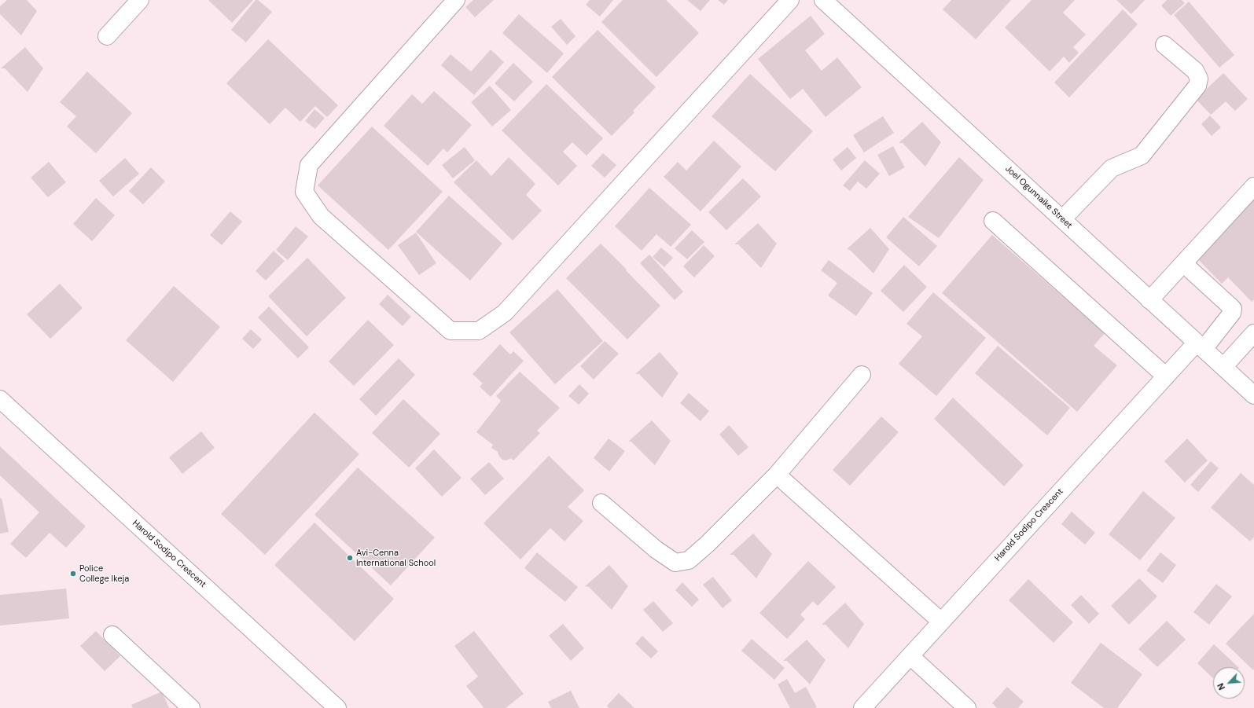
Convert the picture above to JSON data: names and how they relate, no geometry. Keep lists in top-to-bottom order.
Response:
{
  "streets": {
    "street": ["Joel Ogunnaike Street", "Harold Sodipo Crescent"]
  },
  "crossings": [
    ["Joel Ogunnaike Street", "Harold Sodipo Crescent"]
  ],
  "places": ["Avi-Cenna International School", "Police College Ikeja"],
  "north": "bottom left"
}
